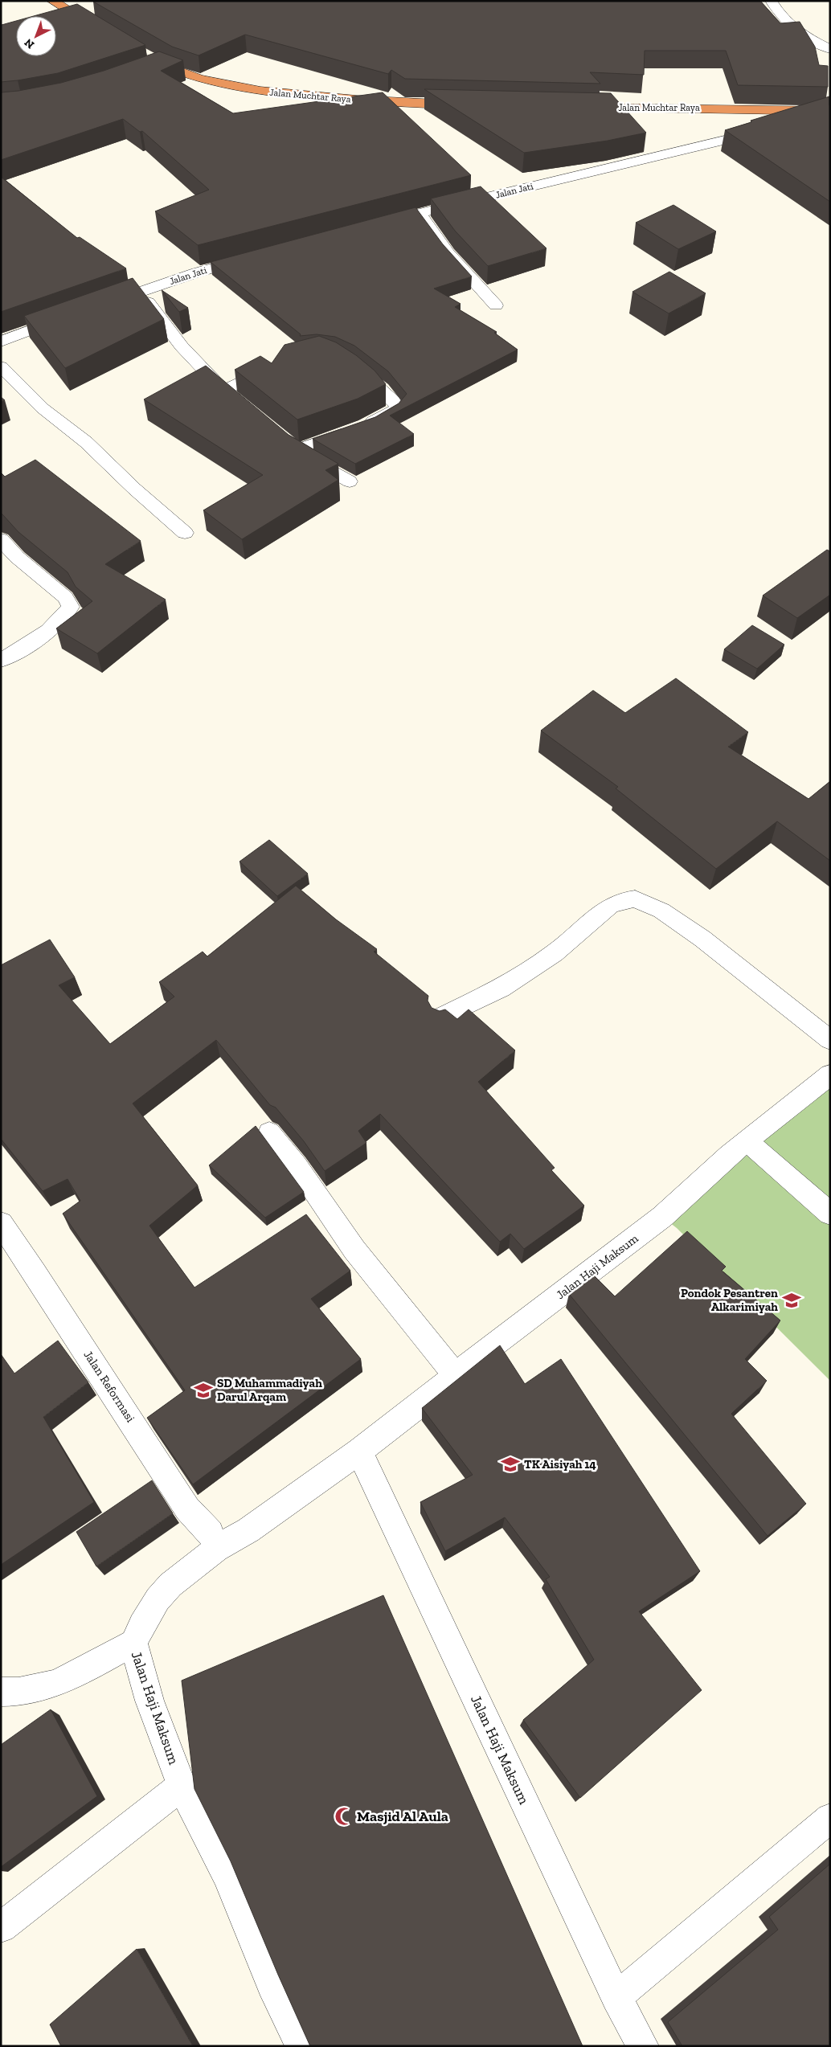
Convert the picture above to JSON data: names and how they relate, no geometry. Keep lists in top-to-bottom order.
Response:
{
  "streets": {
    "highway": ["Jalan Muchtar Raya"],
    "street": ["Jalan Jati", "Jalan Haji Maksum", "Jalan Reformasi"]
  },
  "crossings": [
    ["Jalan Haji Maksum", "Jalan Reformasi"]
  ],
  "places": {
    "school or university": ["Pondok Pesantren Alkarimiyah", "SD Muhammadiyah Darul Arqam", "TK Aisiyah 14"],
    "mosque": ["Masjid Al Aula"]
  },
  "north": "bottom left"
}
